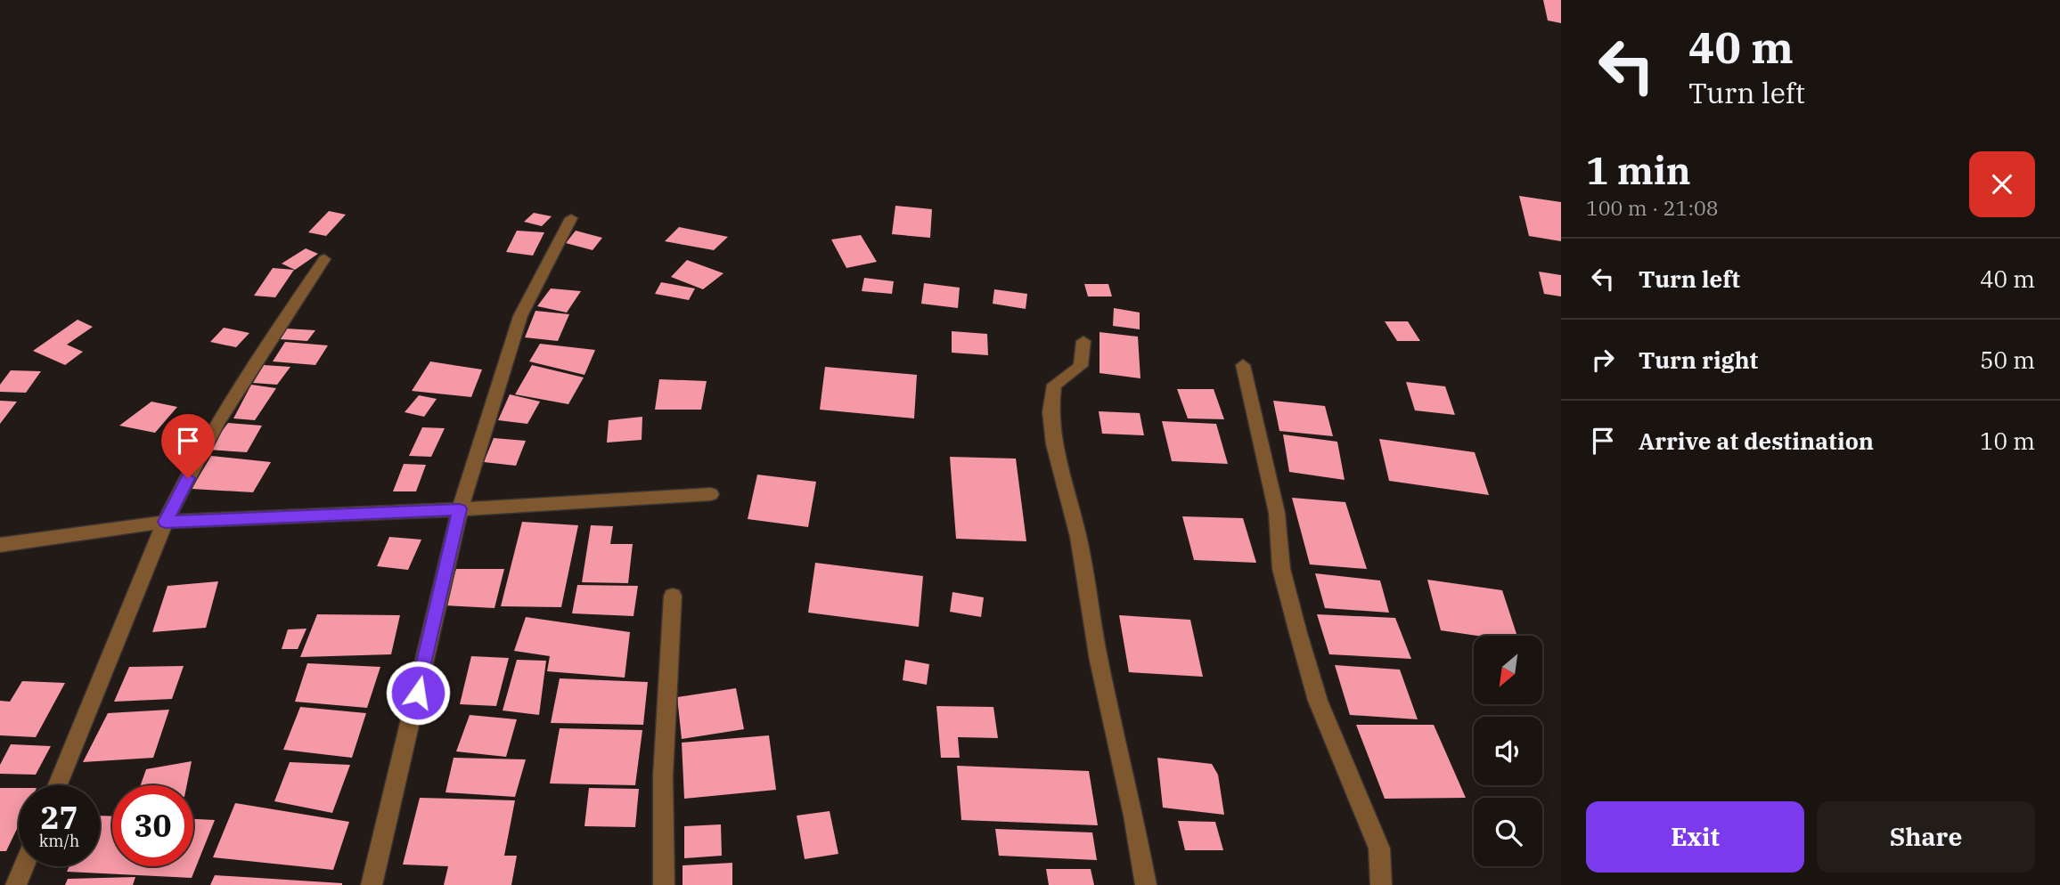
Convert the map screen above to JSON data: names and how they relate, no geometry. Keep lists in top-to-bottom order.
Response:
{
  "north": "bottom left",
  "page": {
    "turn": ["40 m", "Turn left"],
    "heading": ["1 min", "100 m · 21:08"],
    "list": [
      {
        "name": "Turn left",
        "value": "40 m"
      },
      {
        "name": "Turn right",
        "value": "50 m"
      },
      {
        "name": "Arrive at destination",
        "value": "10 m"
      }
    ],
    "speed": "27 km/h",
    "limit": "30",
    "buttons": ["Exit", "Share"]
  }
}
